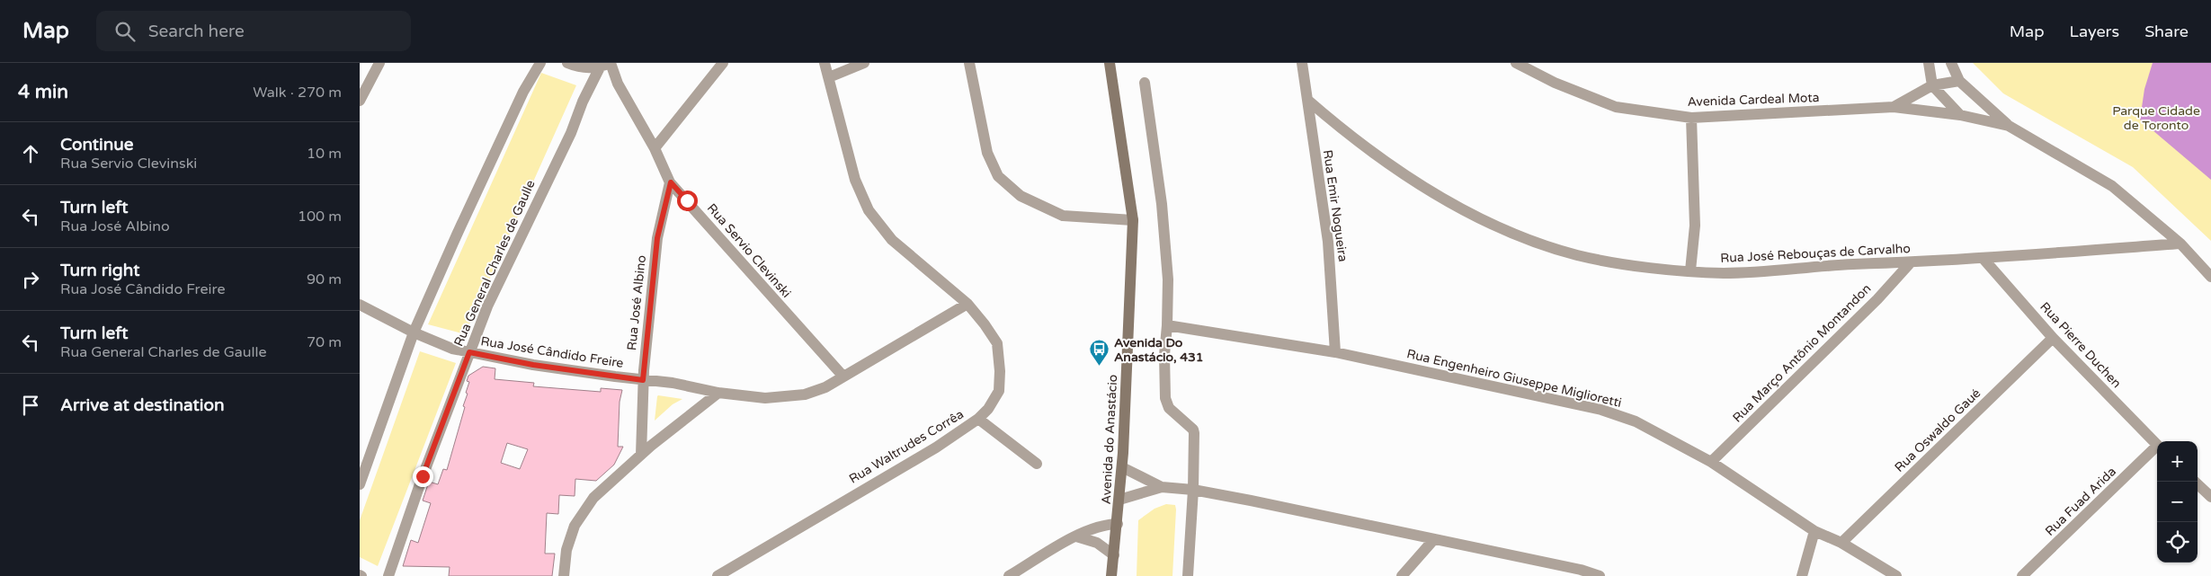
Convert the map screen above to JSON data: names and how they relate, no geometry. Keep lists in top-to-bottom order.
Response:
{
  "streets": {
    "main road": ["Avenida do Anastácio"],
    "street": [
      "Avenida Cardeal Mota",
      "Rua Emir Nogueira",
      "Rua Servio Clevinski",
      "Rua José Rebouças de Carvalho",
      "Rua General Charles de Gaulle",
      "Rua José Albino",
      "Rua Pierre Duchen",
      "Rua José Cândido Freire",
      "Rua Março Antônio Montandon",
      "Rua Engenheiro Giuseppe Miglioretti",
      "Rua Oswaldo Gaué",
      "Rua Waltrudes Corrêa",
      "Rua Fuad Arida"
    ]
  },
  "crossings": [
    ["Avenida Cardeal Mota", "Rua José Rebouças de Carvalho"],
    ["Rua Emir Nogueira", "Rua José Rebouças de Carvalho"],
    ["Rua Emir Nogueira", "Rua Engenheiro Giuseppe Miglioretti"],
    ["Rua Servio Clevinski", "Rua José Albino"],
    ["Rua Servio Clevinski", "Rua José Cândido Freire"],
    ["Rua José Rebouças de Carvalho", "Rua Pierre Duchen"],
    ["Rua José Rebouças de Carvalho", "Rua Março Antônio Montandon"],
    ["Rua General Charles de Gaulle", "Rua José Cândido Freire"],
    ["Rua José Albino", "Rua José Cândido Freire"],
    ["Rua Pierre Duchen", "Rua Oswaldo Gaué"],
    ["Rua José Cândido Freire", "Rua Waltrudes Corrêa"],
    ["Rua Março Antônio Montandon", "Rua Engenheiro Giuseppe Miglioretti"],
    ["Rua Engenheiro Giuseppe Miglioretti", "Rua Oswaldo Gaué"]
  ],
  "parks": ["Parque Cidade de Toronto"],
  "places": {
    "bus stop": ["Avenida Do Anastácio, 431"]
  },
  "page": {
    "header": "Map",
    "search": "Search here",
    "nav": ["Map", "Layers", "Share"],
    "heading": ["4 min", "Walk · 270 m"],
    "list": [
      ["Continue", "Rua Servio Clevinski", "10 m"],
      ["Turn left", "Rua José Albino", "100 m"],
      ["Turn right", "Rua José Cândido Freire", "90 m"],
      ["Turn left", "Rua General Charles de Gaulle", "70 m"],
      "Arrive at destination"
    ],
    "map_buttons": ["+", "−"]
  }
}
